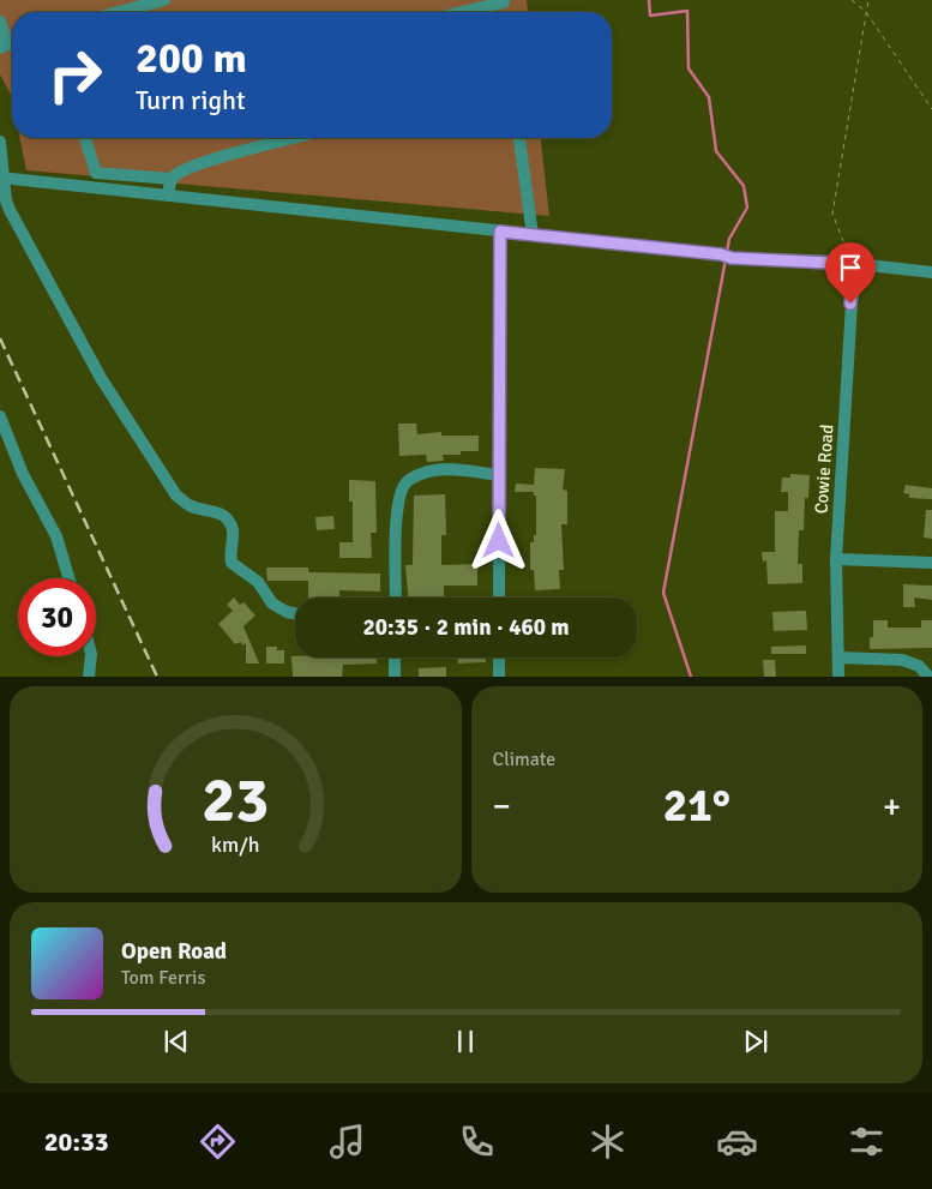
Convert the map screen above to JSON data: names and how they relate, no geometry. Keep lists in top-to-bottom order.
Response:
{
  "streets": {
    "street": ["Cowie Road"]
  },
  "page": {
    "turn": ["200 m", "Turn right"],
    "limit": "30",
    "trip": "20:35 · 2 min · 460 m",
    "tile": "Climate",
    "heat": ["−", "21°", "+"],
    "song": ["Open Road", "Tom Ferris"],
    "tabs": "20:33",
    "gauge": ["23", "km/h"]
  }
}
